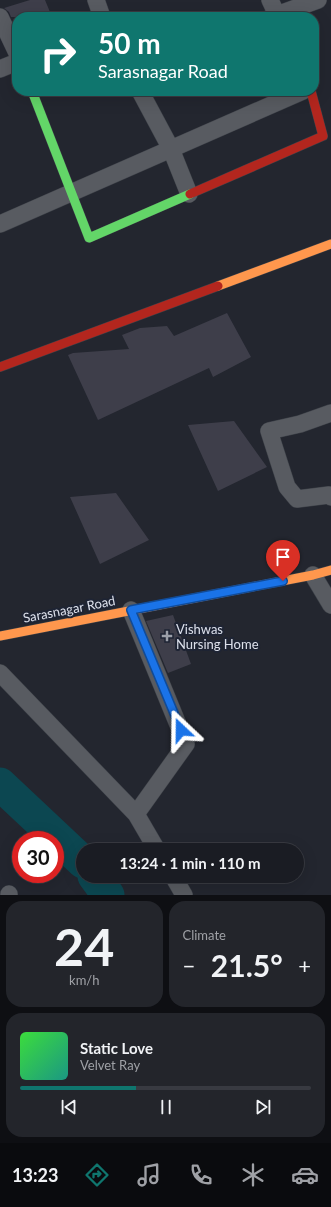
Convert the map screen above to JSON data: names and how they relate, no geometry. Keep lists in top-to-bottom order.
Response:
{
  "streets": {
    "street": ["Sarasnagar Road"]
  },
  "places": {
    "health": ["Vishwas Nursing Home"]
  },
  "page": {
    "turn": ["50 m", "Sarasnagar Road"],
    "limit": "30",
    "trip": "13:24 · 1 min · 110 m",
    "tile": [
      ["24", "km/h"],
      "Climate"
    ],
    "heat": ["−", "21.5°", "+"],
    "song": ["Static Love", "Velvet Ray"],
    "tabs": "13:23"
  }
}
